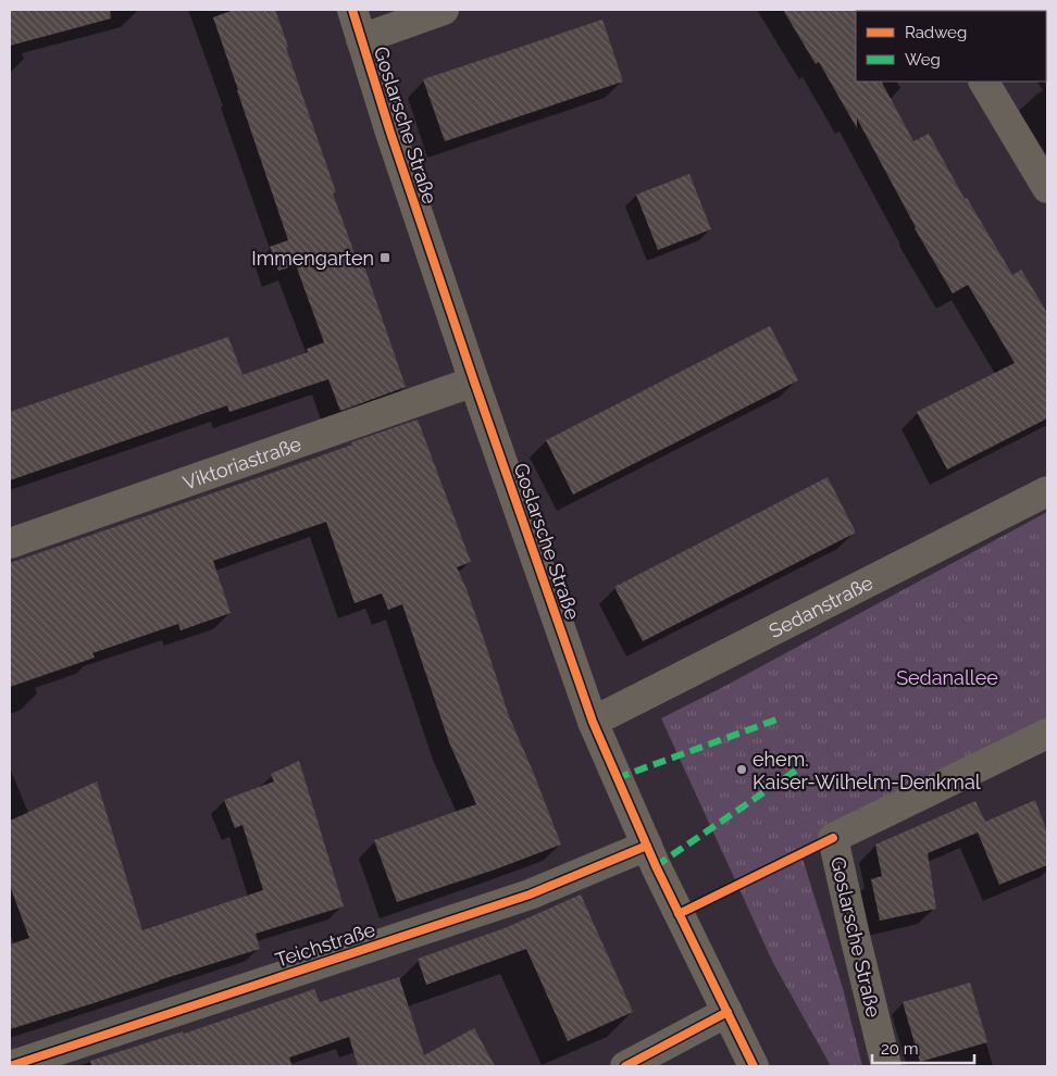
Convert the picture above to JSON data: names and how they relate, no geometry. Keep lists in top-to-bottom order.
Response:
{
  "streets": {
    "main road": ["Goslarsche Straße"],
    "street": ["Viktoriastraße", "Sedanstraße", "Teichstraße"]
  },
  "crossings": [
    ["Goslarsche Straße", "Viktoriastraße"],
    ["Goslarsche Straße", "Sedanstraße"],
    ["Goslarsche Straße", "Teichstraße"]
  ],
  "parks": ["Sedanallee"],
  "places": {
    "transit": ["Immengarten"],
    "other": ["ehem. Kaiser-Wilhelm-Denkmal"]
  },
  "legend": ["Radweg", "Weg"],
  "scale_bar": "20 m"
}
